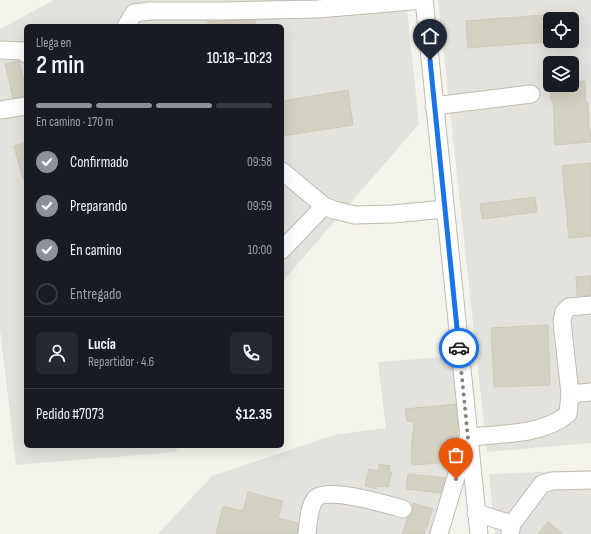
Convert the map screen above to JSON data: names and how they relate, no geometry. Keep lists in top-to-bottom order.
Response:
{
  "page": {
    "heading": ["2 min", "Llega en", "10:18–10:23"],
    "panel": [
      "Lucía",
      "Repartidor · 4.6",
      "Pedido #7073",
      "$12.35"
    ],
    "bar": "En camino · 170 m",
    "list": [
      ["Confirmado", "09:58"],
      ["Preparando", "09:59"],
      ["En camino", "10:00"],
      "Entregado"
    ]
  }
}
